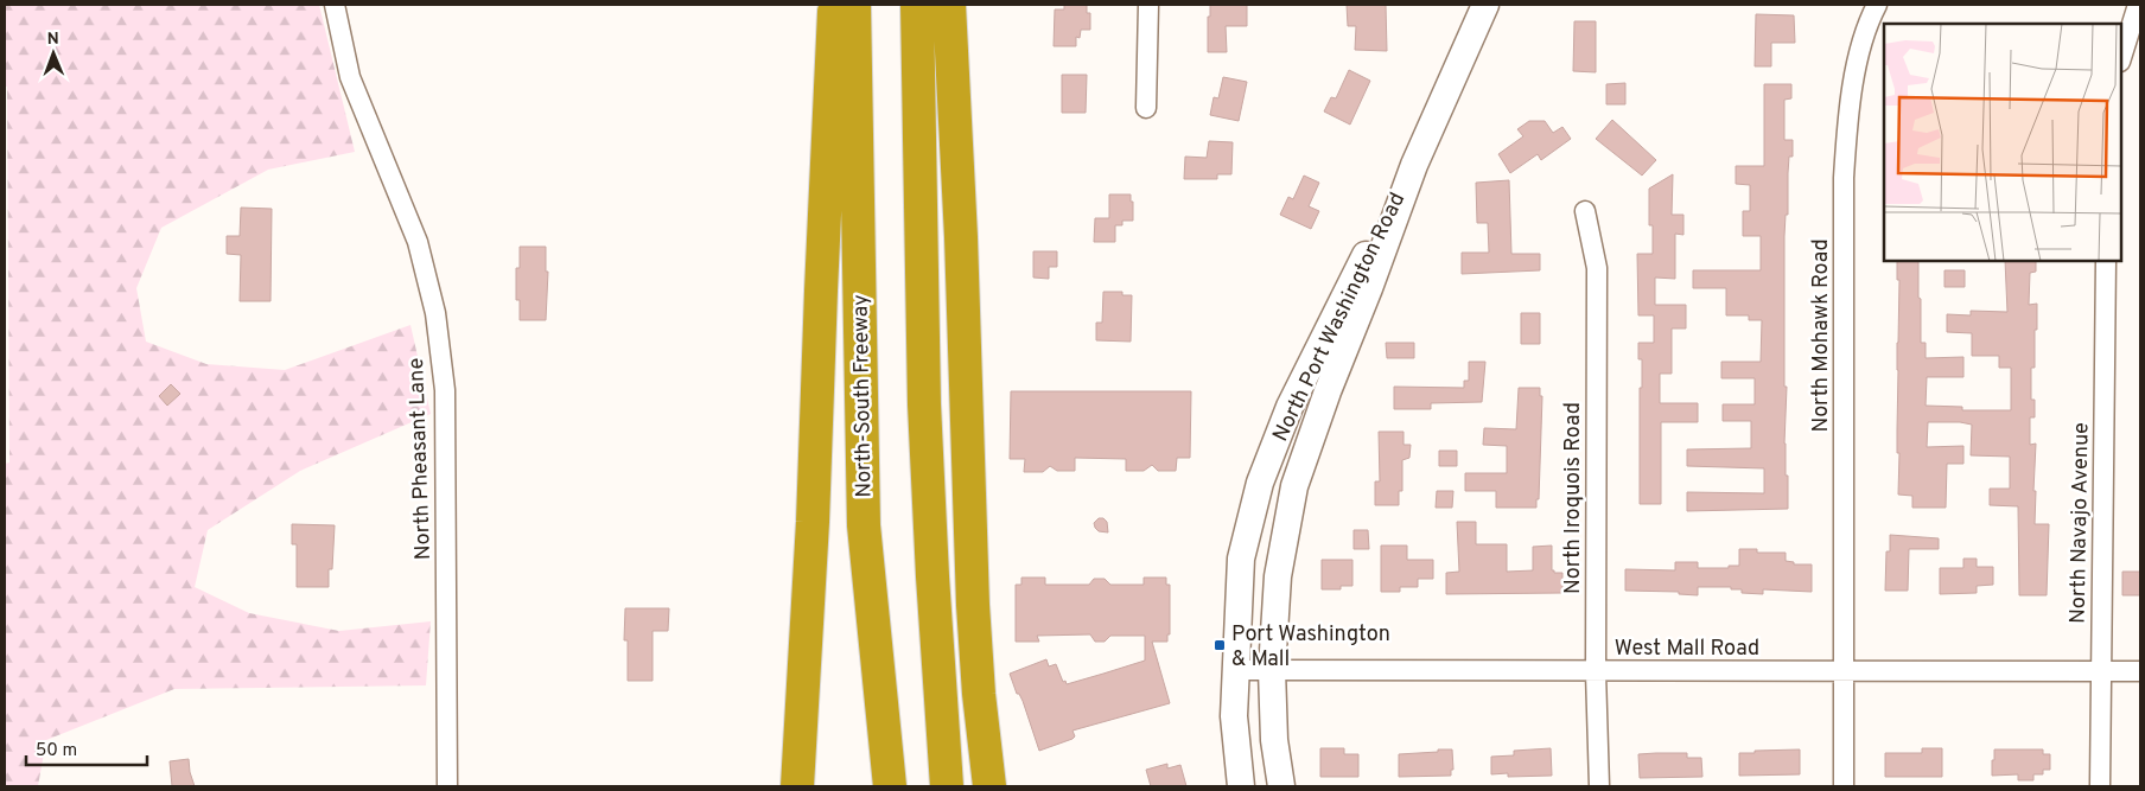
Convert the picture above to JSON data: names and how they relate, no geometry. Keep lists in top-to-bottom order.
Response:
{
  "streets": {
    "highway": ["North-South Freeway"],
    "main road": ["North Port Washington Road"],
    "street": [
      "North Mohawk Road",
      "North Pheasant Lane",
      "North Iroquois Road",
      "North Navajo Avenue",
      "West Mall Road"
    ]
  },
  "crossings": [
    ["North Port Washington Road", "West Mall Road"],
    ["North Mohawk Road", "West Mall Road"],
    ["North Iroquois Road", "West Mall Road"],
    ["North Navajo Avenue", "West Mall Road"]
  ],
  "places": {
    "transit": ["Port Washington & Mall"]
  },
  "scale_bar": "50 m",
  "north": "top"
}
